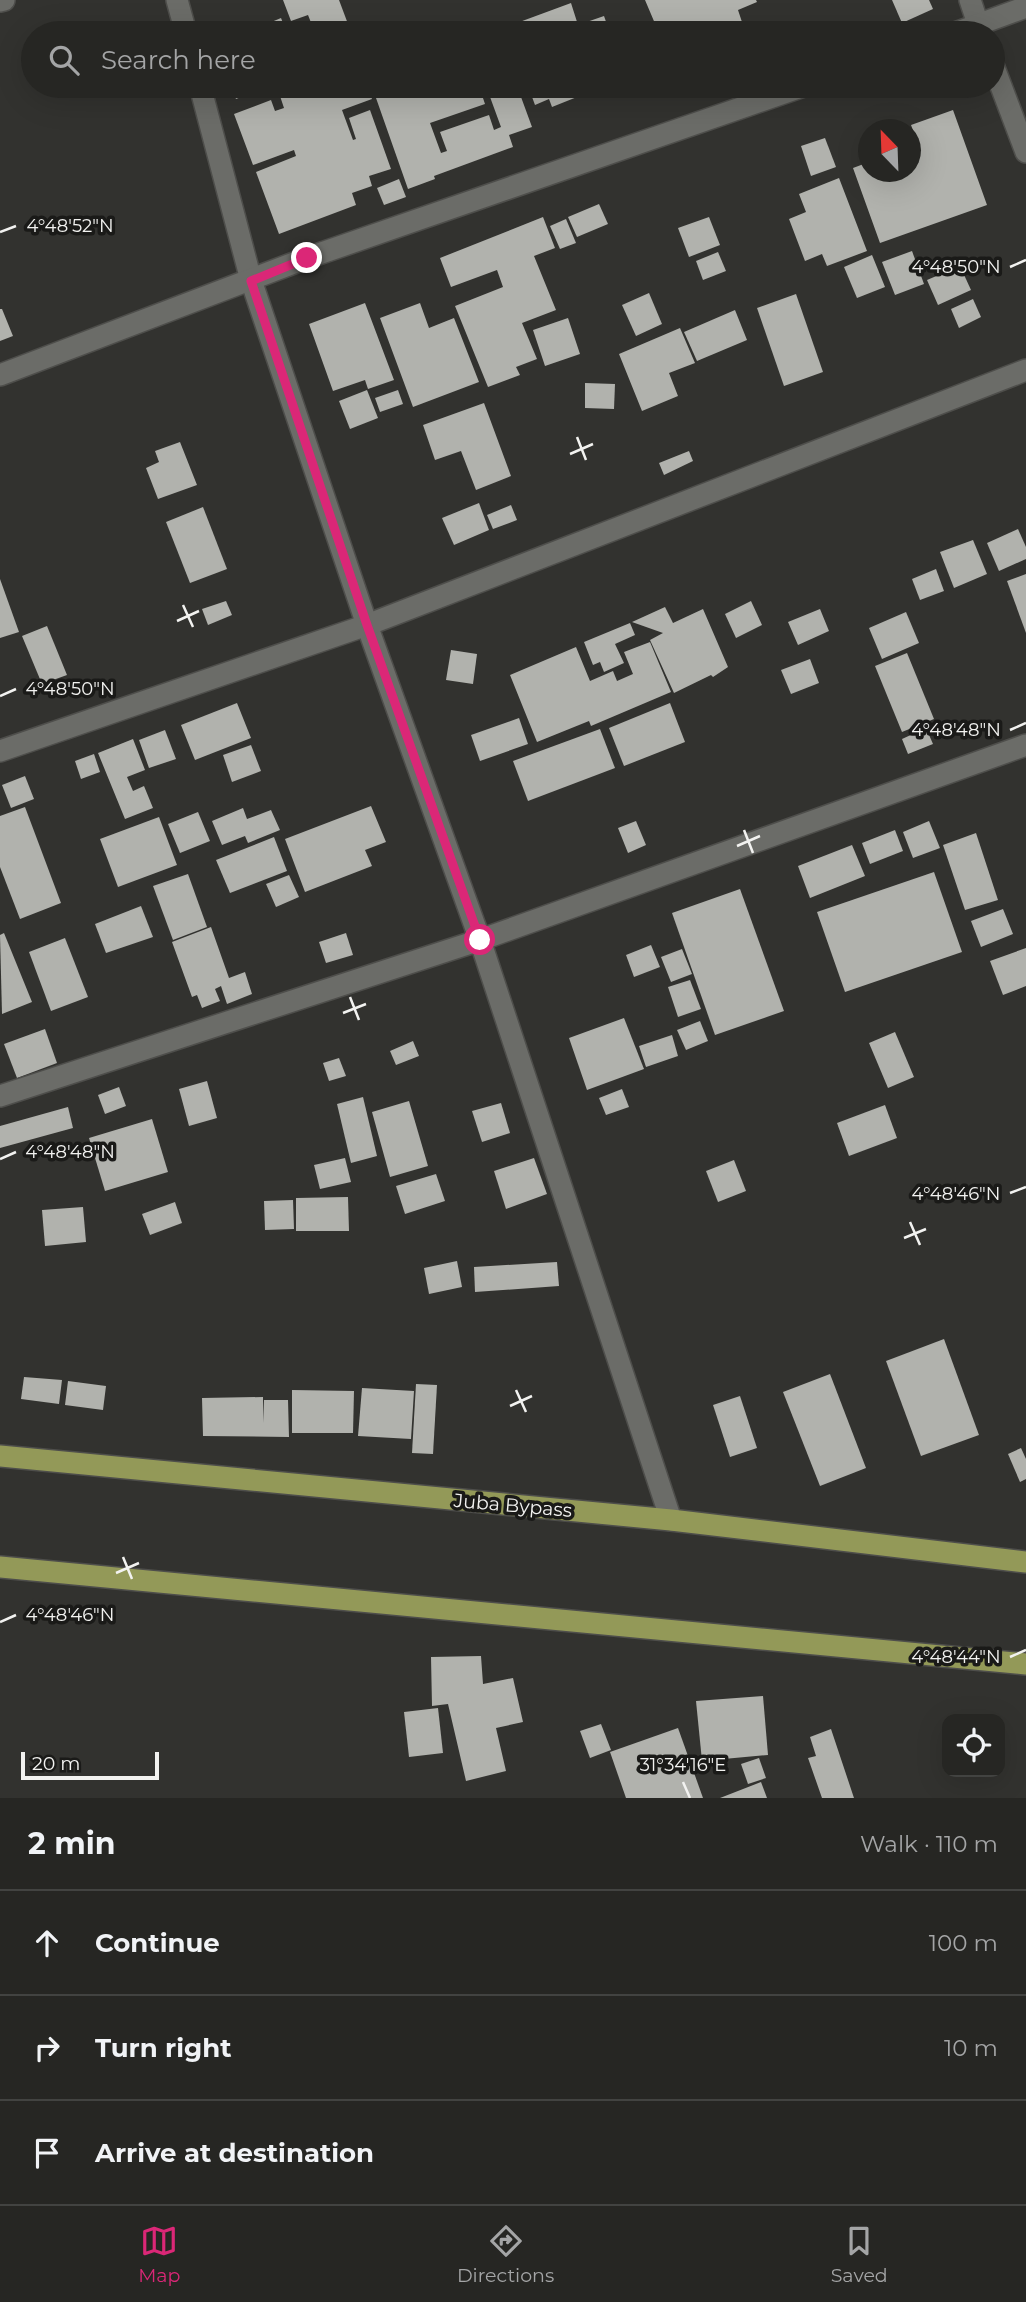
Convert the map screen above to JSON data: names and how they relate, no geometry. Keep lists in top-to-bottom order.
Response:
{
  "streets": {
    "main road": ["Juba Bypass"]
  },
  "scale_bar": "20 m",
  "north": "top left",
  "page": {
    "search": "Search here",
    "scale": "20 m",
    "heading": ["2 min", "Walk · 110 m"],
    "list": [
      ["Continue", "100 m"],
      ["Turn right", "10 m"],
      "Arrive at destination"
    ],
    "nav": ["Map", "Directions", "Saved"]
  },
  "coordinates": [
    "4°48'52\"N",
    "4°48'50\"N",
    "4°48'48\"N",
    "4°48'46\"N",
    "4°48'44\"N",
    "31°34'16\"E"
  ]
}
